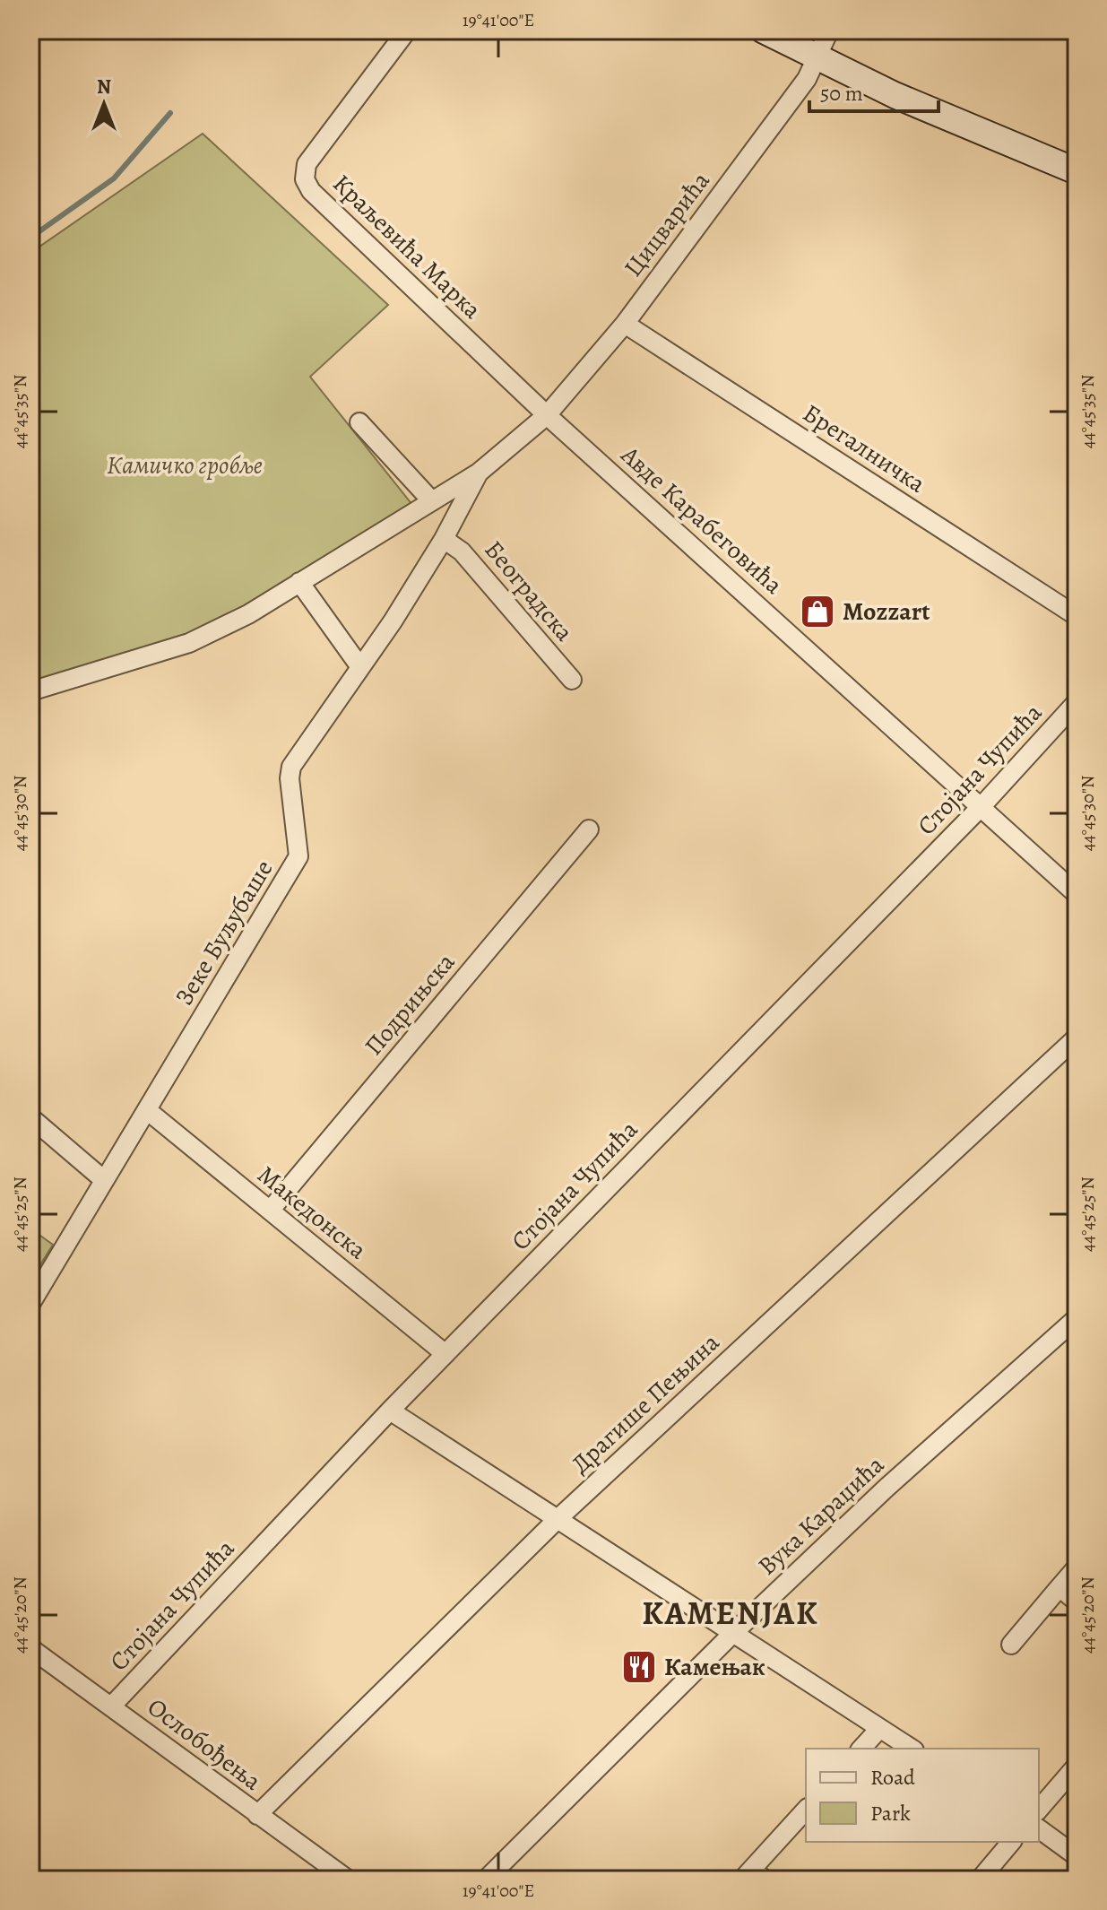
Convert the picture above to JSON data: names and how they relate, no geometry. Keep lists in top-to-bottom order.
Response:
{
  "streets": {
    "street": [
      "Цицварића",
      "Краљевића Марка",
      "Брегалничка",
      "Авде Карабеговића",
      "Београдска",
      "Стојана Чупића",
      "Зеке Буљубаше",
      "Подрињска",
      "Македонска",
      "Драгише Пењина",
      "Вука Караџића",
      "Ослобођења"
    ]
  },
  "crossings": [
    ["Цицварића", "Краљевића Марка"],
    ["Цицварића", "Брегалничка"],
    ["Цицварића", "Авде Карабеговића"],
    ["Цицварића", "Зеке Буљубаше"],
    ["Краљевића Марка", "Авде Карабеговића"],
    ["Краљевића Марка", "Зеке Буљубаше"],
    ["Авде Карабеговића", "Стојана Чупића"],
    ["Авде Карабеговића", "Зеке Буљубаше"],
    ["Београдска", "Зеке Буљубаше"],
    ["Стојана Чупића", "Македонска"],
    ["Стојана Чупића", "Ослобођења"],
    ["Зеке Буљубаше", "Македонска"],
    ["Подрињска", "Македонска"],
    ["Драгише Пењина", "Ослобођења"]
  ],
  "districts": ["KAMENJAK"],
  "parks": ["Камичко гробље"],
  "places": {
    "shop": ["Mozzart"],
    "restaurant": ["Камењак"]
  },
  "legend": ["Road", "Park"],
  "scale_bar": "50 m",
  "north": "top",
  "coordinates": [
    "19°41'00\"E",
    "44°45'35\"N",
    "44°45'30\"N",
    "44°45'25\"N",
    "44°45'20\"N"
  ]
}
